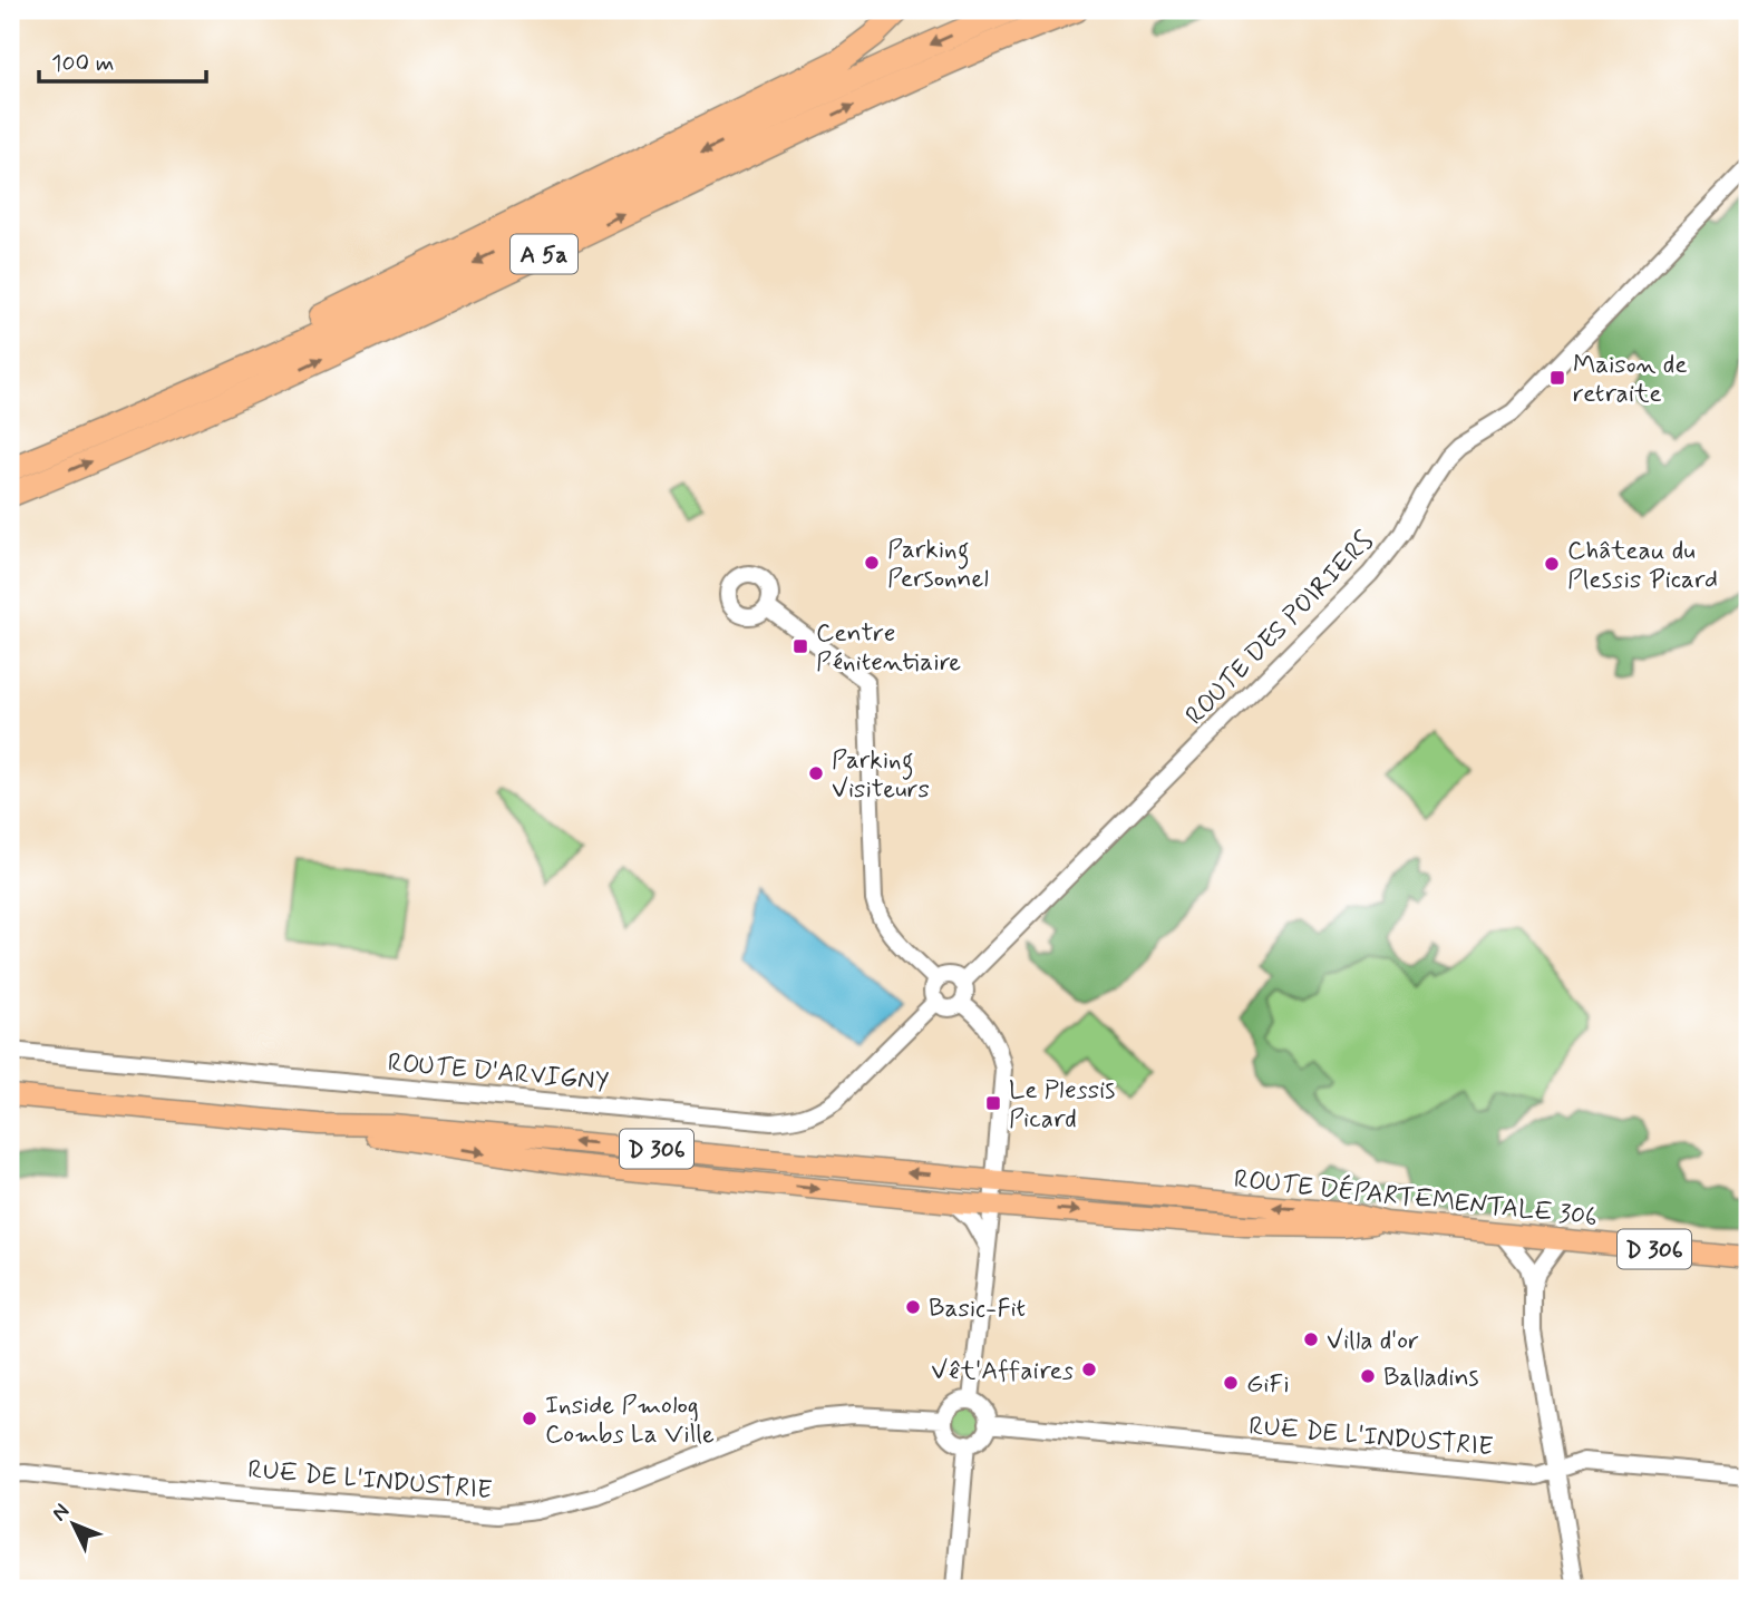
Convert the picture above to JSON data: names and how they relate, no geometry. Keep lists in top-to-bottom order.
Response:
{
  "streets": {
    "highway": ["A 5a"],
    "main road": ["D 306", "ROUTE DÉPARTEMENTALE 306"],
    "street": ["ROUTE DES POIRIERS", "ROUTE D'ARVIGNY", "RUE DE L'INDUSTRIE"]
  },
  "crossings": [
    ["ROUTE DES POIRIERS", "ROUTE D'ARVIGNY"],
    ["D 306", "ROUTE DÉPARTEMENTALE 306"]
  ],
  "places": {
    "transit": ["Maison de retraite", "Centre Pénitentiaire", "Le Plessis Picard"],
    "other": [
      "Parking Personnel",
      "Château du Plessis Picard",
      "Parking Visiteurs",
      "Basic-Fit",
      "Villa d'or",
      "Vêt'Affaires",
      "Balladins",
      "GiFi",
      "Inside Pmolog Combs La Ville"
    ]
  },
  "scale_bar": "100 m",
  "north": "top left"
}
